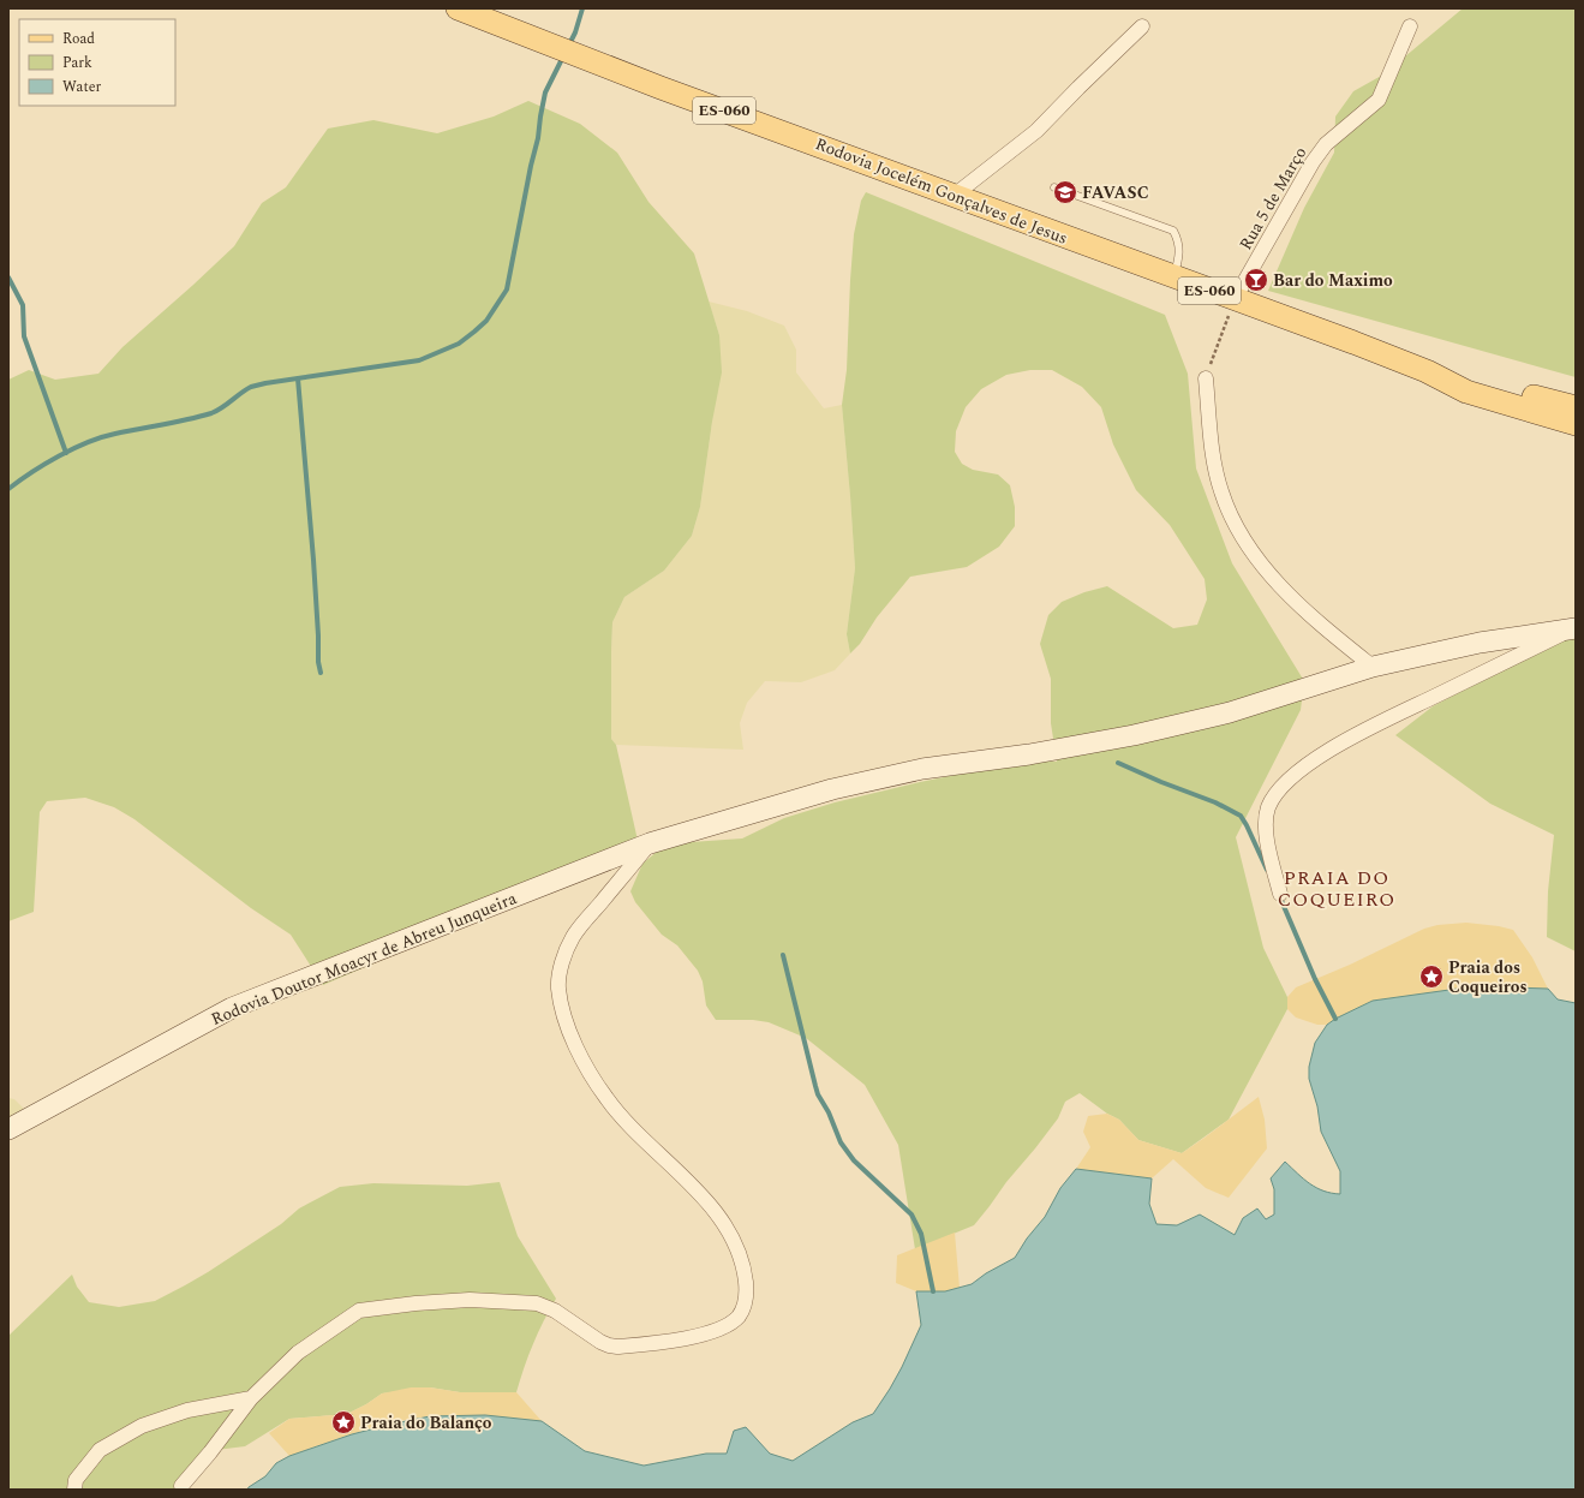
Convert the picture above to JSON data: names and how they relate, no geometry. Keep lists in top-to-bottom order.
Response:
{
  "streets": {
    "main road": ["ES-060", "Rodovia Jocelém Gonçalves de Jesus"],
    "street": ["Rua 5 de Março", "Rodovia Doutor Moacyr de Abreu Junqueira"]
  },
  "crossings": [
    ["Rodovia Jocelém Gonçalves de Jesus", "Rua 5 de Março"]
  ],
  "districts": ["PRAIA DO COQUEIRO"],
  "places": {
    "school or university": ["FAVASC"],
    "bar": ["Bar do Maximo"],
    "place": ["Praia dos Coqueiros", "Praia do Balanço"]
  },
  "legend": ["Road", "Park", "Water"]
}
